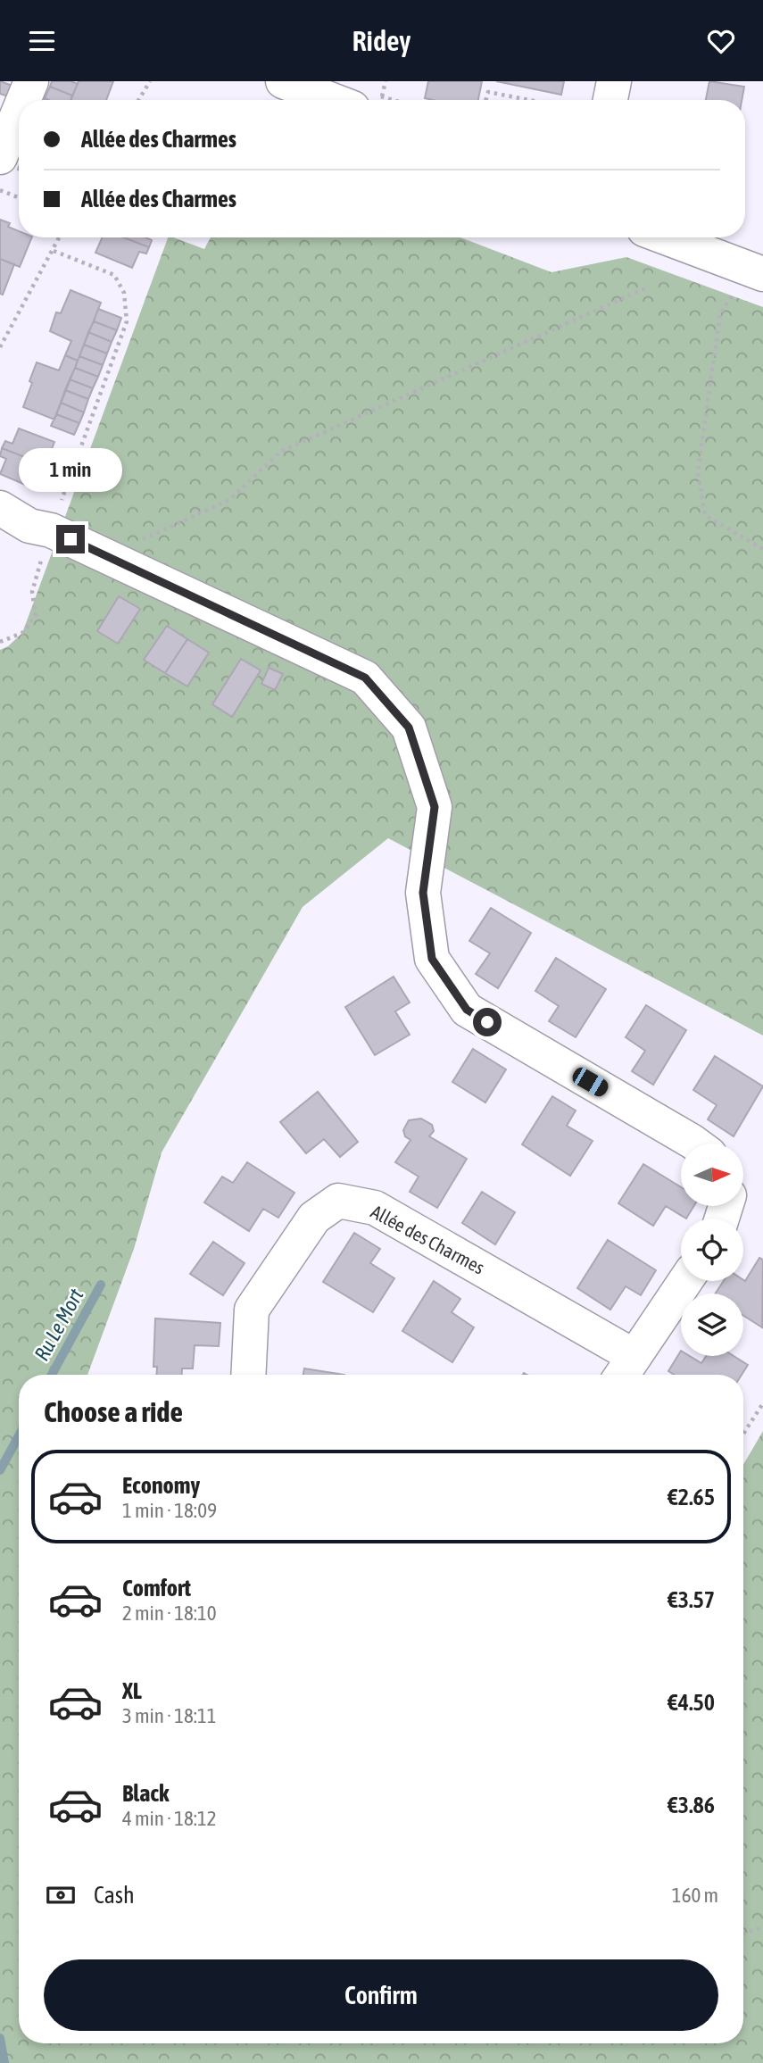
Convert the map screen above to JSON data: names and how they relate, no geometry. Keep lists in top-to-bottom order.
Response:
{
  "streets": {
    "street": ["Allée des Charmes"]
  },
  "water": ["Ru Le Mort"],
  "north": "right",
  "page": {
    "header": "Ridey",
    "banner": ["Allée des Charmes", "Allée des Charmes"],
    "bubble": "1 min",
    "heading": "Choose a ride",
    "list": [
      {
        "name": "Economy",
        "note": "1 min · 18:09",
        "value": "€2.65"
      },
      {
        "name": "Comfort",
        "note": "2 min · 18:10",
        "value": "€3.57"
      },
      {
        "name": "XL",
        "note": "3 min · 18:11",
        "value": "€4.50"
      },
      {
        "name": "Black",
        "note": "4 min · 18:12",
        "value": "€3.86"
      }
    ],
    "pay": ["Cash", "160 m"],
    "buttons": "Confirm"
  }
}
